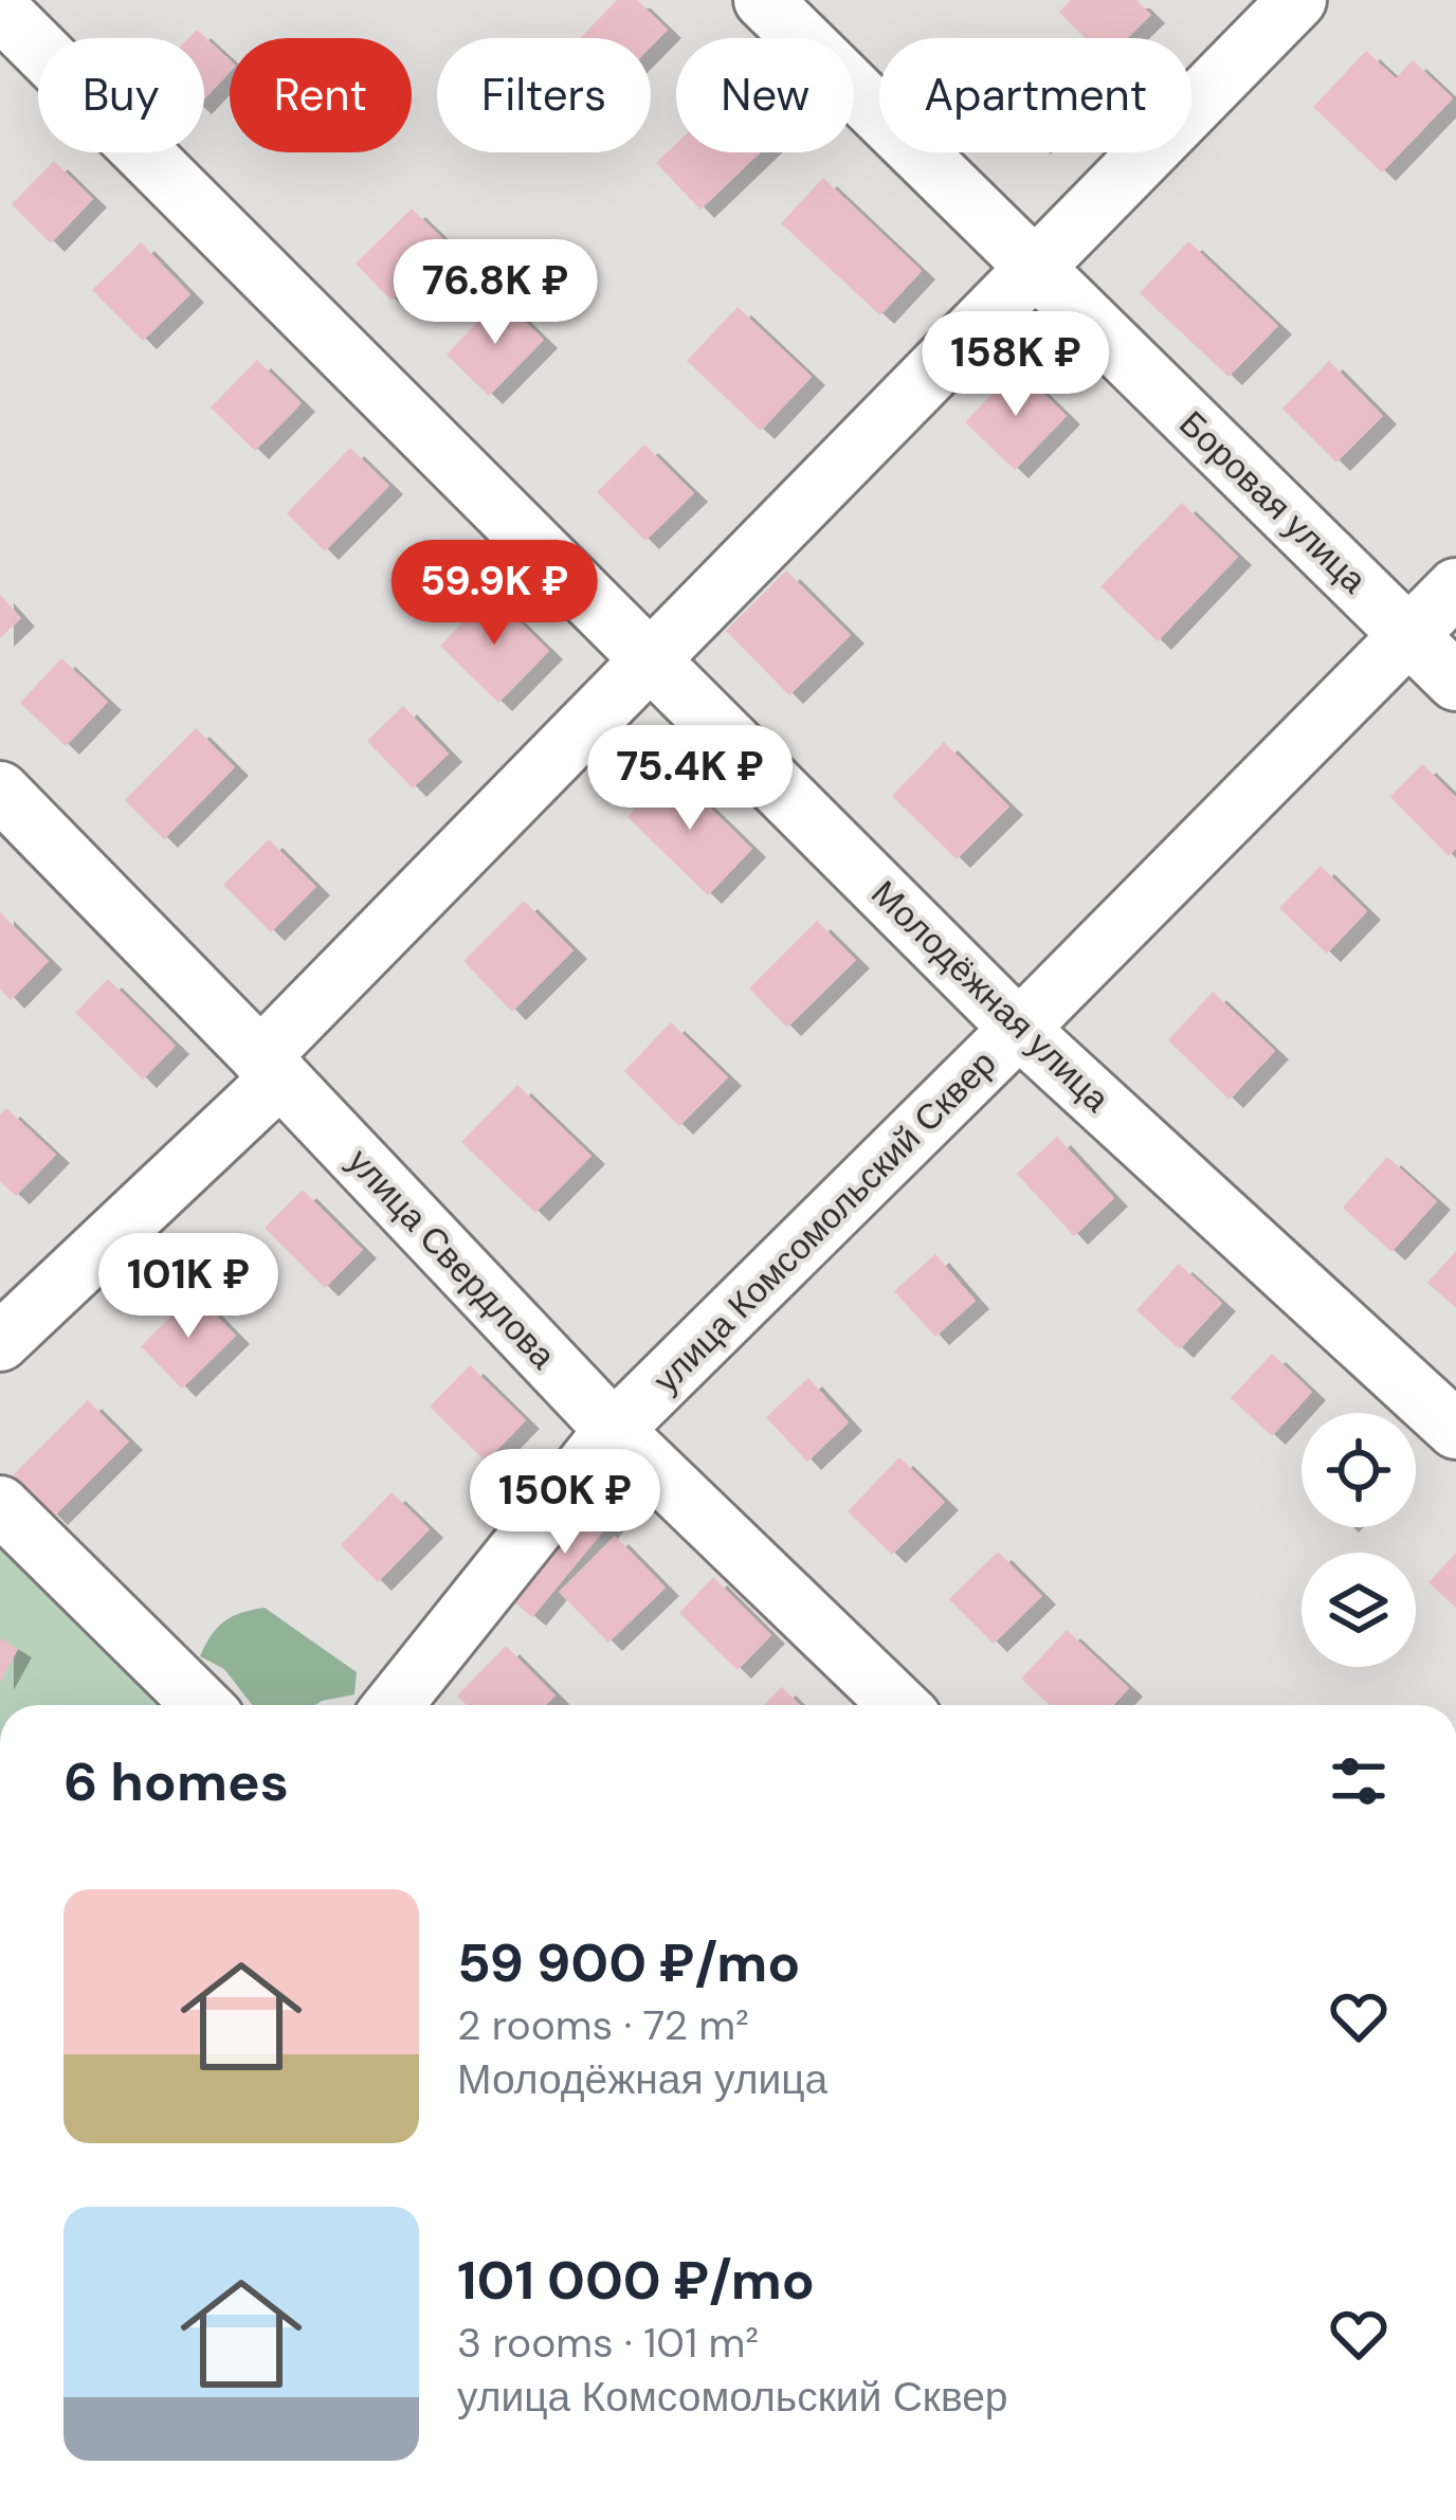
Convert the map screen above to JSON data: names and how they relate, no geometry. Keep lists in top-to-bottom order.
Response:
{
  "streets": {
    "street": [
      "Боровая улица",
      "Молодёжная улица",
      "улица Комсомольский Сквер",
      "улица Свердлова"
    ]
  },
  "crossings": [
    ["Боровая улица", "улица Комсомольский Сквер"],
    ["Молодёжная улица", "улица Комсомольский Сквер"],
    ["улица Комсомольский Сквер", "улица Свердлова"]
  ],
  "page": {
    "chip": [
      "Buy",
      "Rent",
      "Filters",
      "New",
      "Apartment"
    ],
    "price": [
      "76.8K ₽",
      "158K ₽",
      "59.9K ₽",
      "75.4K ₽",
      "101K ₽",
      "150K ₽"
    ],
    "heading": "6 homes",
    "list": [
      {
        "name": "59 900 ₽/mo",
        "note": "2 rooms · 72 m² · Молодёжная улица"
      },
      {
        "name": "101 000 ₽/mo",
        "note": "3 rooms · 101 m² · улица Комсомольский Сквер"
      }
    ]
  }
}
